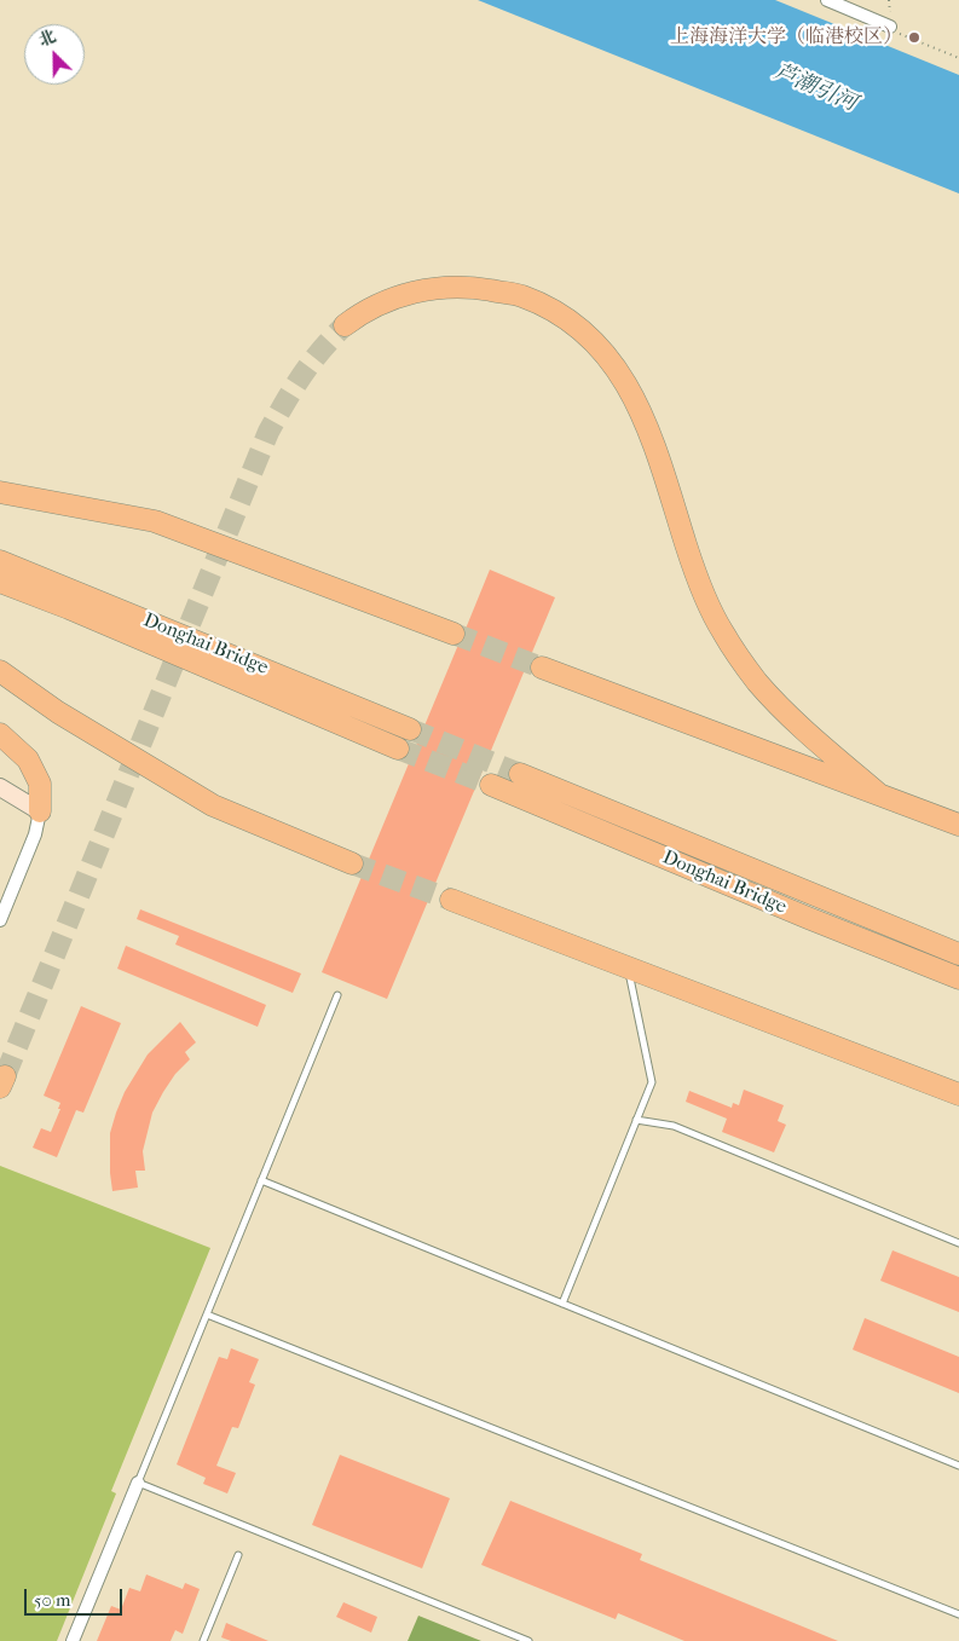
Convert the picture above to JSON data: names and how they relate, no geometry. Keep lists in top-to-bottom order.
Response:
{
  "streets": {
    "highway": ["Donghai Bridge"]
  },
  "water": ["芦潮引河"],
  "places": ["上海海洋大学（临港校区）"],
  "scale_bar": "50 m",
  "north": "top left"
}
